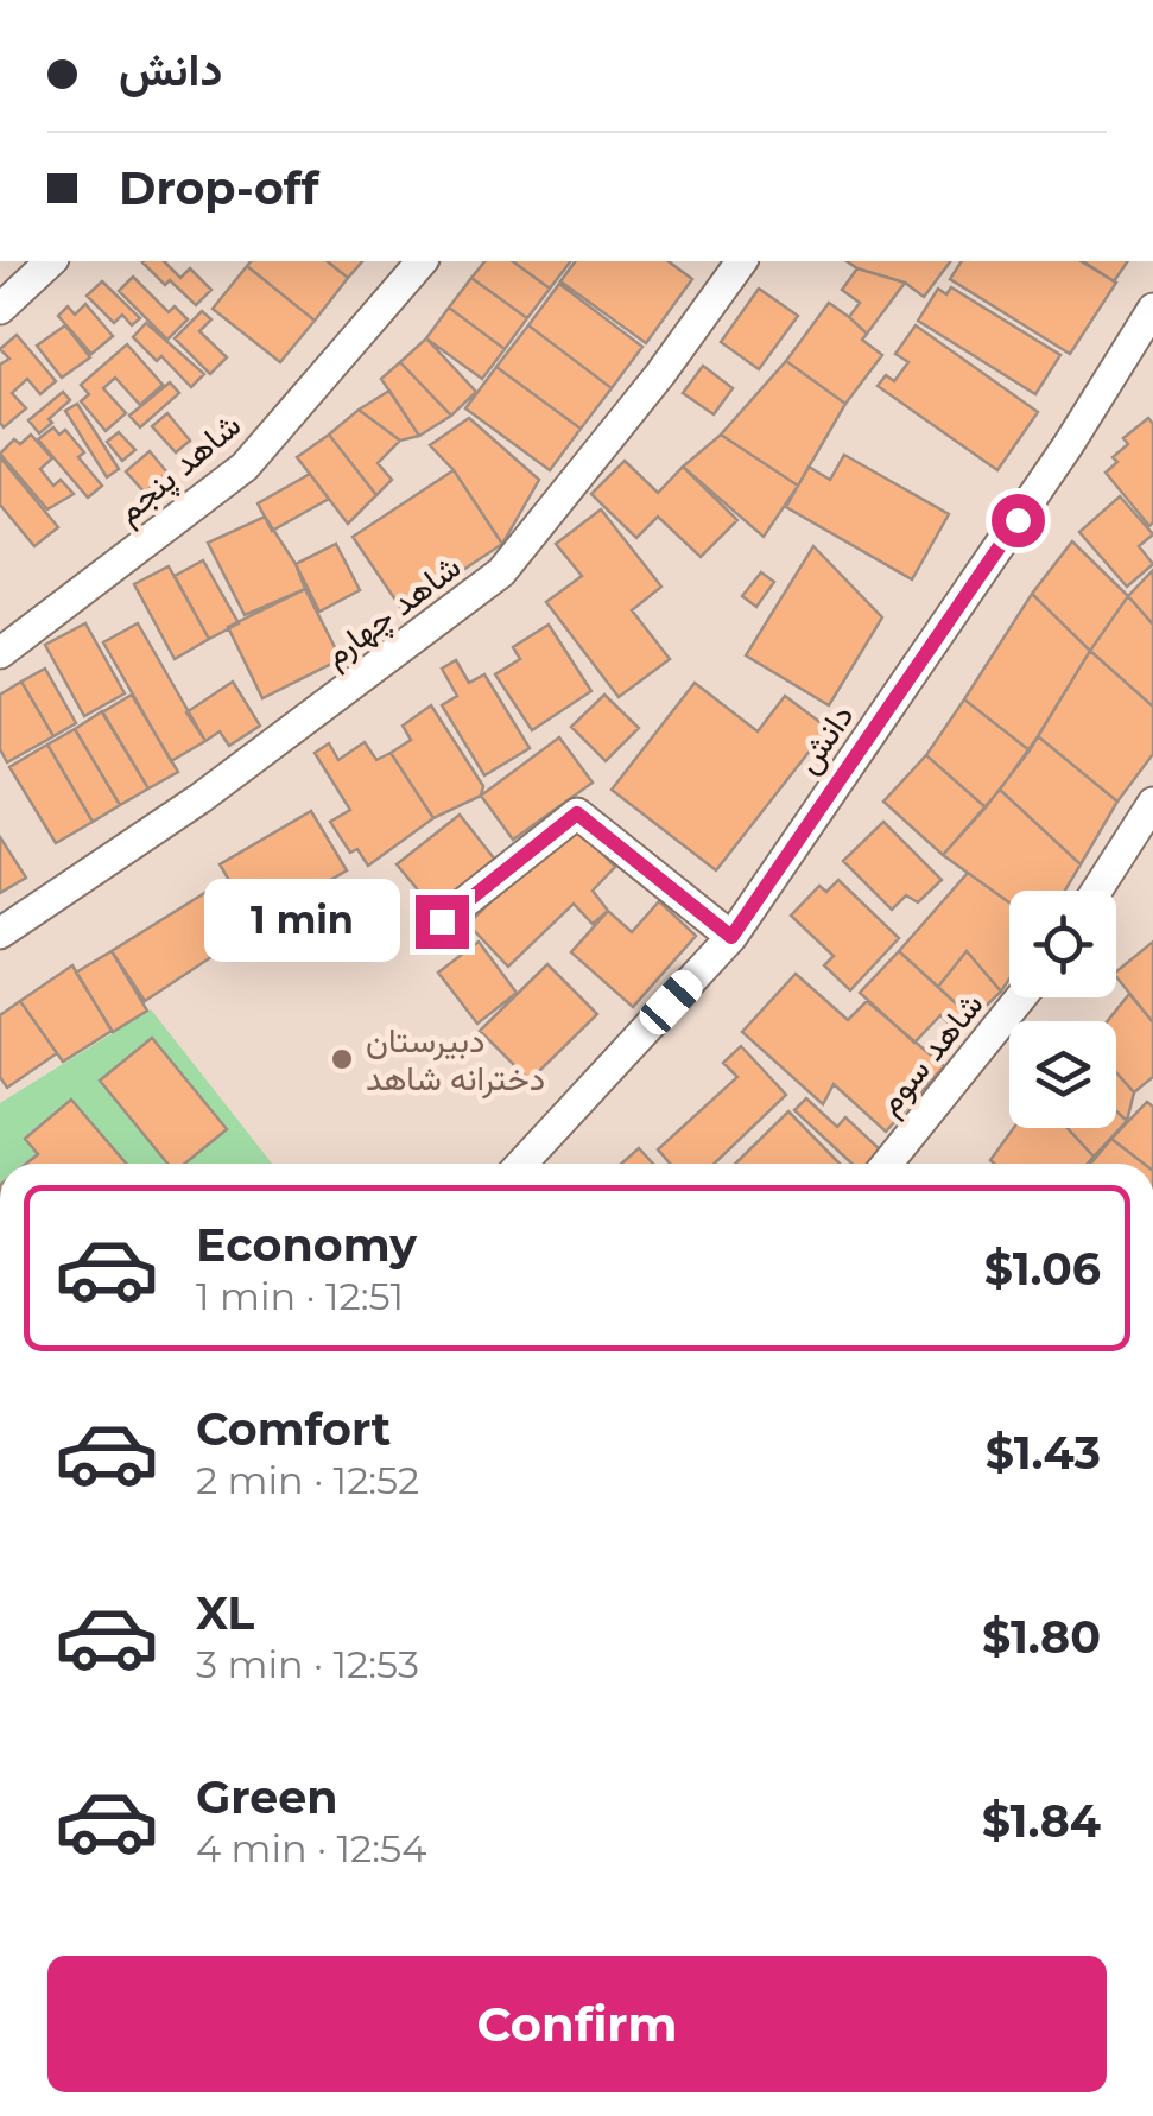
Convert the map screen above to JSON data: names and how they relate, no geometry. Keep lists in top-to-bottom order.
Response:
{
  "streets": {
    "street": [
      "شاهد پنجم",
      "شاهد چهارم",
      "دانش",
      "شاهد سوم"
    ]
  },
  "places": ["دبیرستان دخترانه شاهد"],
  "page": {
    "banner": ["دانش", "Drop-off"],
    "bubble": "1 min",
    "list": [
      {
        "name": "Economy",
        "note": "1 min · 12:51",
        "value": "$1.06"
      },
      {
        "name": "Comfort",
        "note": "2 min · 12:52",
        "value": "$1.43"
      },
      {
        "name": "XL",
        "note": "3 min · 12:53",
        "value": "$1.80"
      },
      {
        "name": "Green",
        "note": "4 min · 12:54",
        "value": "$1.84"
      }
    ],
    "buttons": "Confirm"
  }
}
